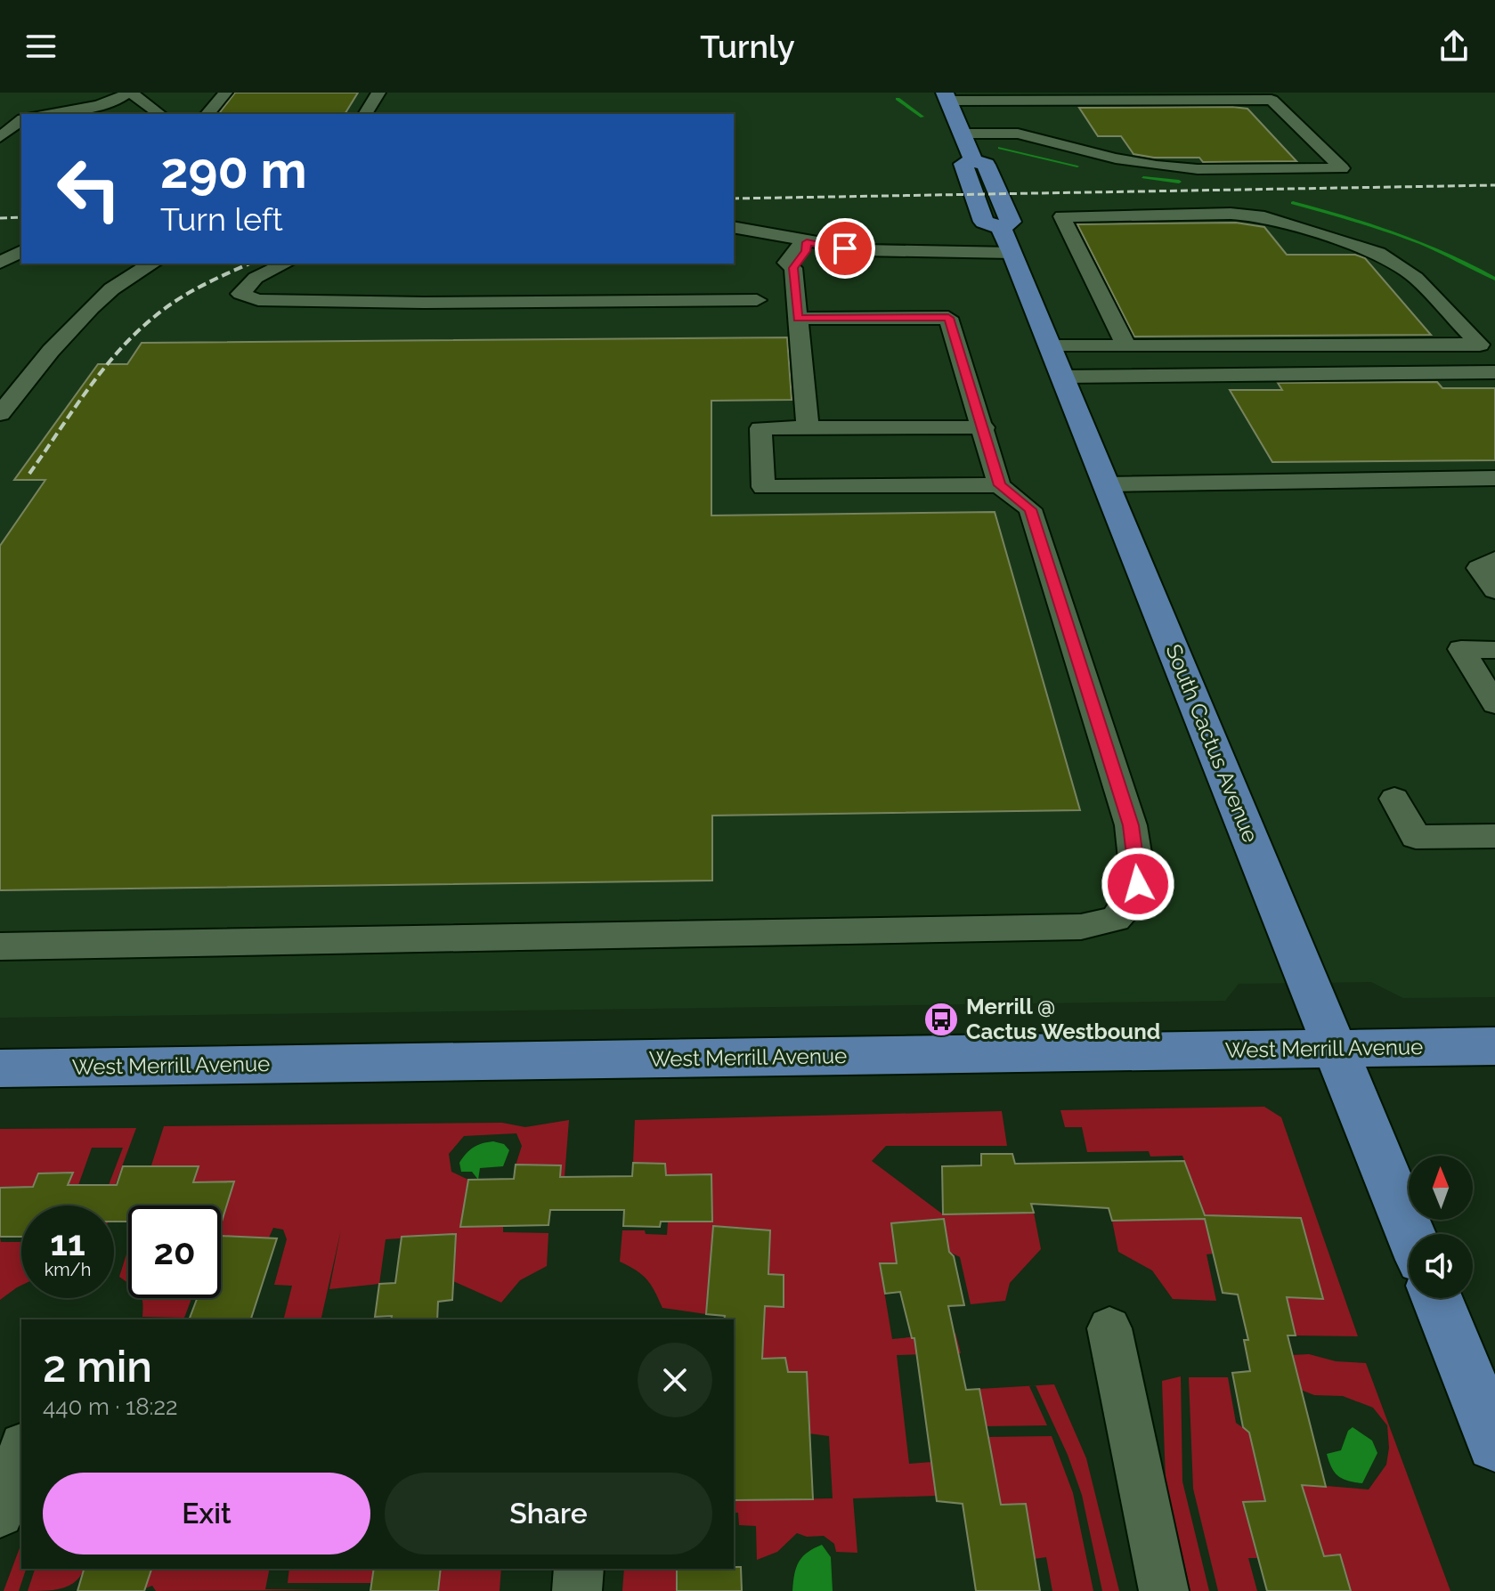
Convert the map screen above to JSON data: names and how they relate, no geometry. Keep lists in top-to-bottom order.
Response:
{
  "streets": {
    "main road": ["South Cactus Avenue", "West Merrill Avenue"]
  },
  "crossings": [
    ["South Cactus Avenue", "West Merrill Avenue"]
  ],
  "places": {
    "bus stop": ["Merrill @ Cactus Westbound"]
  },
  "north": "top",
  "page": {
    "header": "Turnly",
    "turn": ["290 m", "Turn left"],
    "speed": "11 km/h",
    "limit": "20",
    "heading": ["2 min", "440 m · 18:22"],
    "buttons": ["Exit", "Share"]
  }
}
